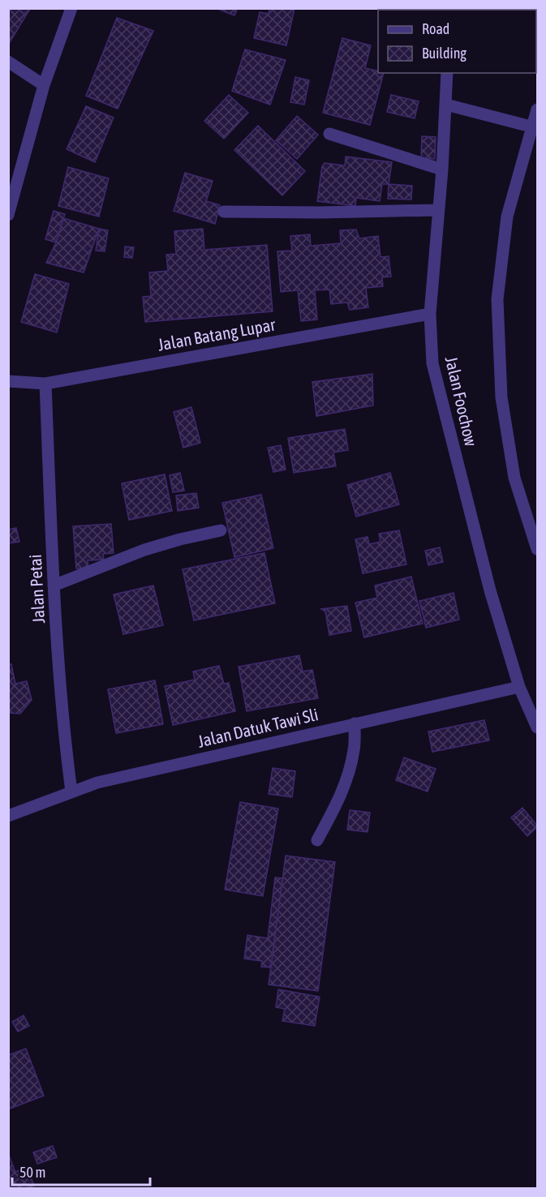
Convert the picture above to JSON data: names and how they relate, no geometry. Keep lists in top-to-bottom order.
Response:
{
  "streets": {
    "street": [
      "Jalan Batang Lupar",
      "Jalan Foochow",
      "Jalan Petai",
      "Jalan Datuk Tawi Sli"
    ]
  },
  "crossings": [
    ["Jalan Batang Lupar", "Jalan Foochow"],
    ["Jalan Batang Lupar", "Jalan Petai"],
    ["Jalan Foochow", "Jalan Datuk Tawi Sli"],
    ["Jalan Petai", "Jalan Datuk Tawi Sli"]
  ],
  "legend": ["Road", "Building"],
  "scale_bar": "50 m"
}
